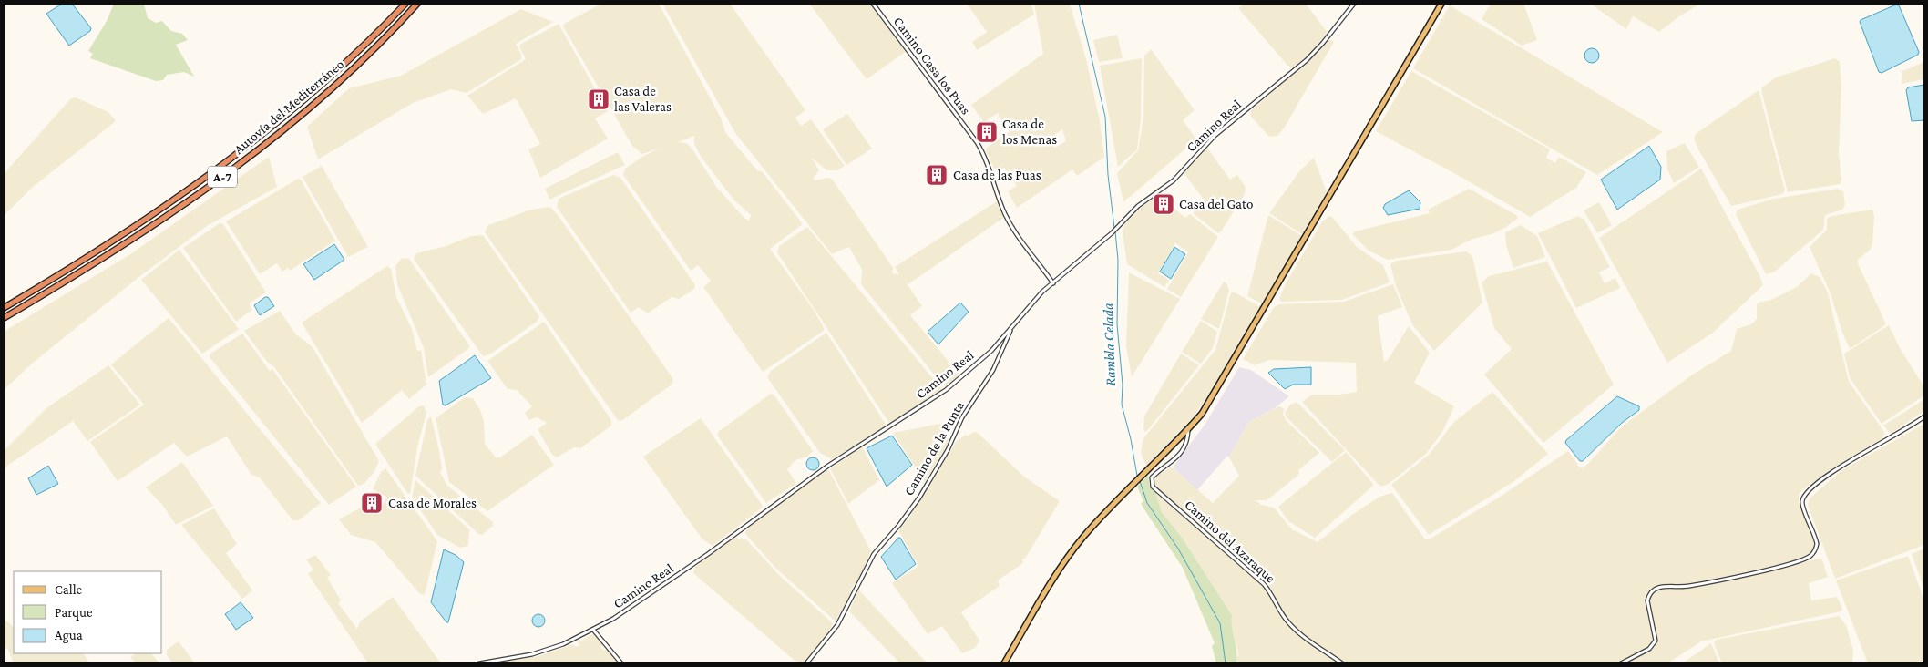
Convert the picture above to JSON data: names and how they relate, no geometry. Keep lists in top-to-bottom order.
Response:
{
  "streets": {
    "highway": ["Autovía del Mediterráneo", "A-7"],
    "street": [
      "Camino Casa los Puas",
      "Camino Real",
      "Camino de la Punta",
      "Camino del Azaraque"
    ]
  },
  "crossings": [
    ["Camino Casa los Puas", "Camino Real"],
    ["Camino Real", "Camino de la Punta"]
  ],
  "water": ["Rambla Celada"],
  "places": {
    "building": [
      "Casa de las Valeras",
      "Casa de los Menas",
      "Casa de las Puas",
      "Casa del Gato",
      "Casa de Morales"
    ]
  },
  "legend": ["Calle", "Parque", "Agua"]
}
